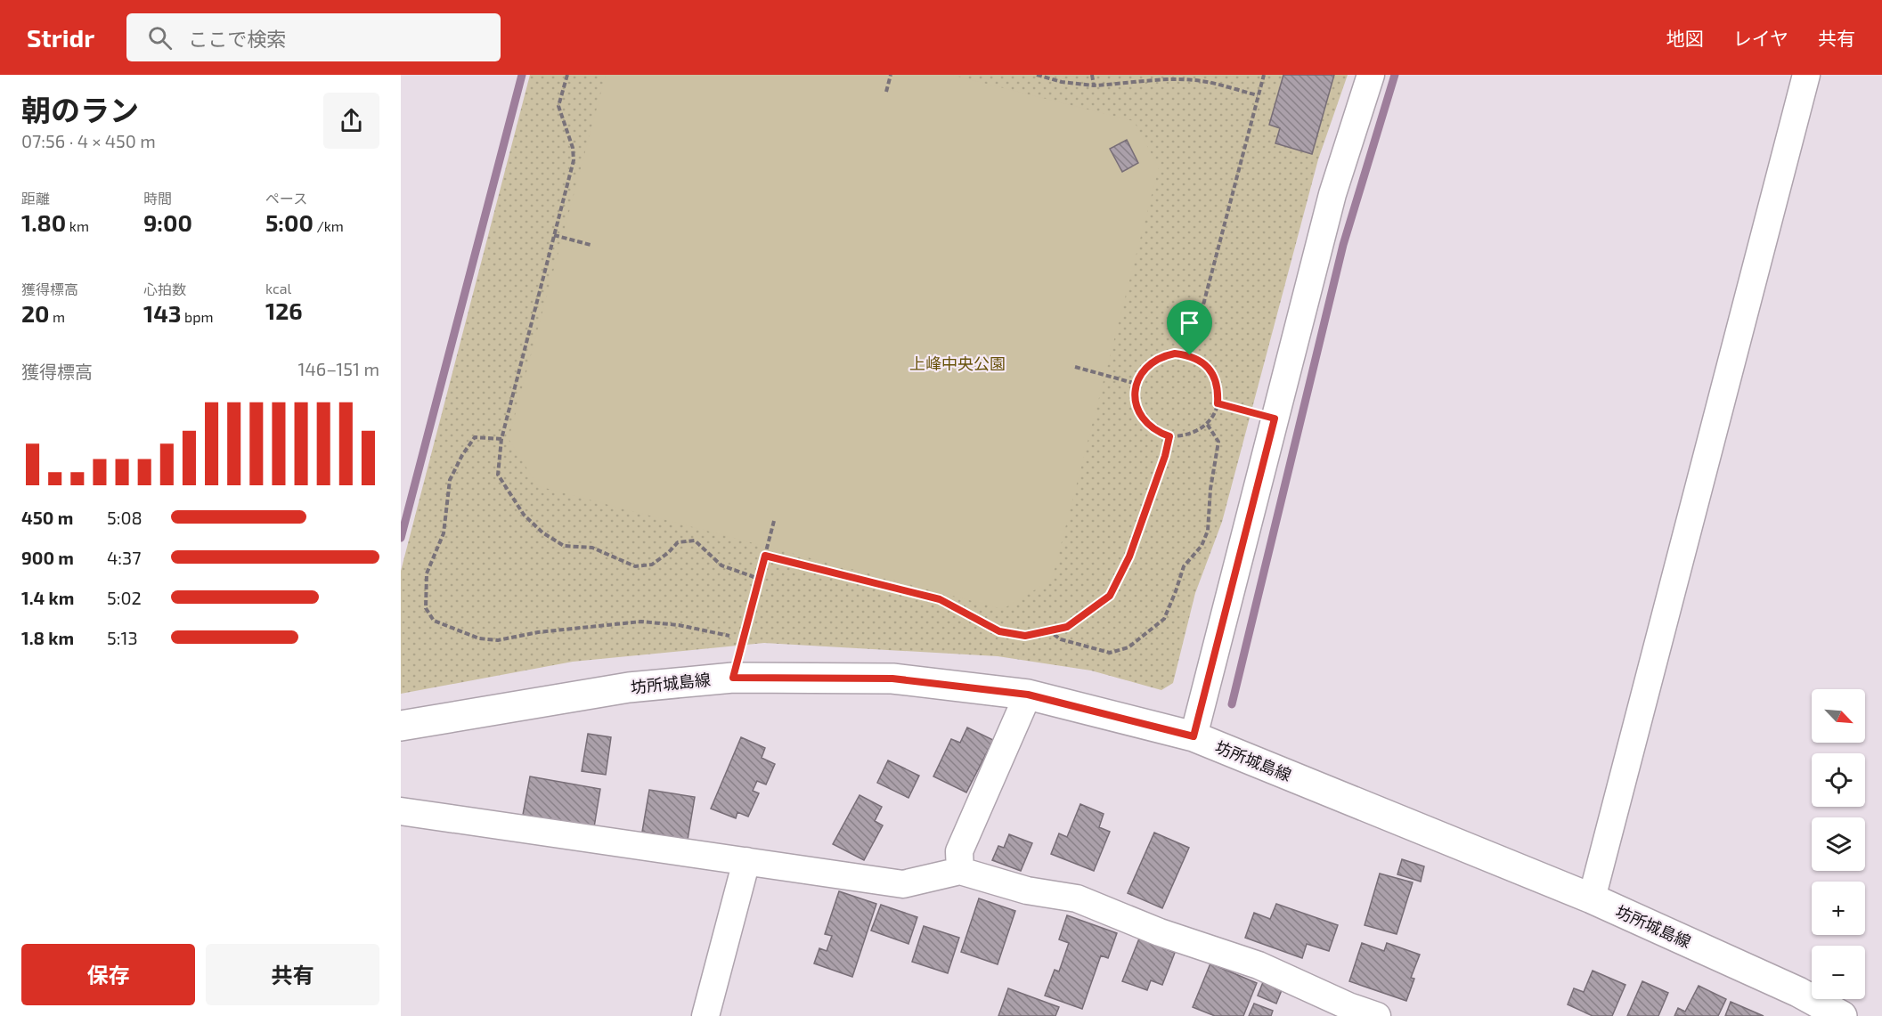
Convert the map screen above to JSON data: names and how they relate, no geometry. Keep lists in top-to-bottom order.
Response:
{
  "streets": {
    "main road": ["坊所城島線"]
  },
  "parks": ["上峰中央公園"],
  "north": "bottom right",
  "page": {
    "header": "Stridr",
    "search": "ここで検索",
    "nav": ["地図", "レイヤ", "共有"],
    "heading": ["朝のラン", "07:56 · 4 × 450 m"],
    "stats": [
      ["距離", "1.80 km"],
      ["時間", "9:00"],
      ["ペース", "5:00 /km"],
      ["獲得標高", "20 m"],
      ["心拍数", "143 bpm"],
      ["kcal", "126"]
    ],
    "chart": ["獲得標高", "146–151 m"],
    "list": [
      {
        "name": "450 m",
        "note": "5:08"
      },
      {
        "name": "900 m",
        "note": "4:37"
      },
      {
        "name": "1.4 km",
        "note": "5:02"
      },
      {
        "name": "1.8 km",
        "note": "5:13"
      }
    ],
    "map_buttons": ["+", "−"],
    "buttons": ["保存", "共有"]
  }
}
